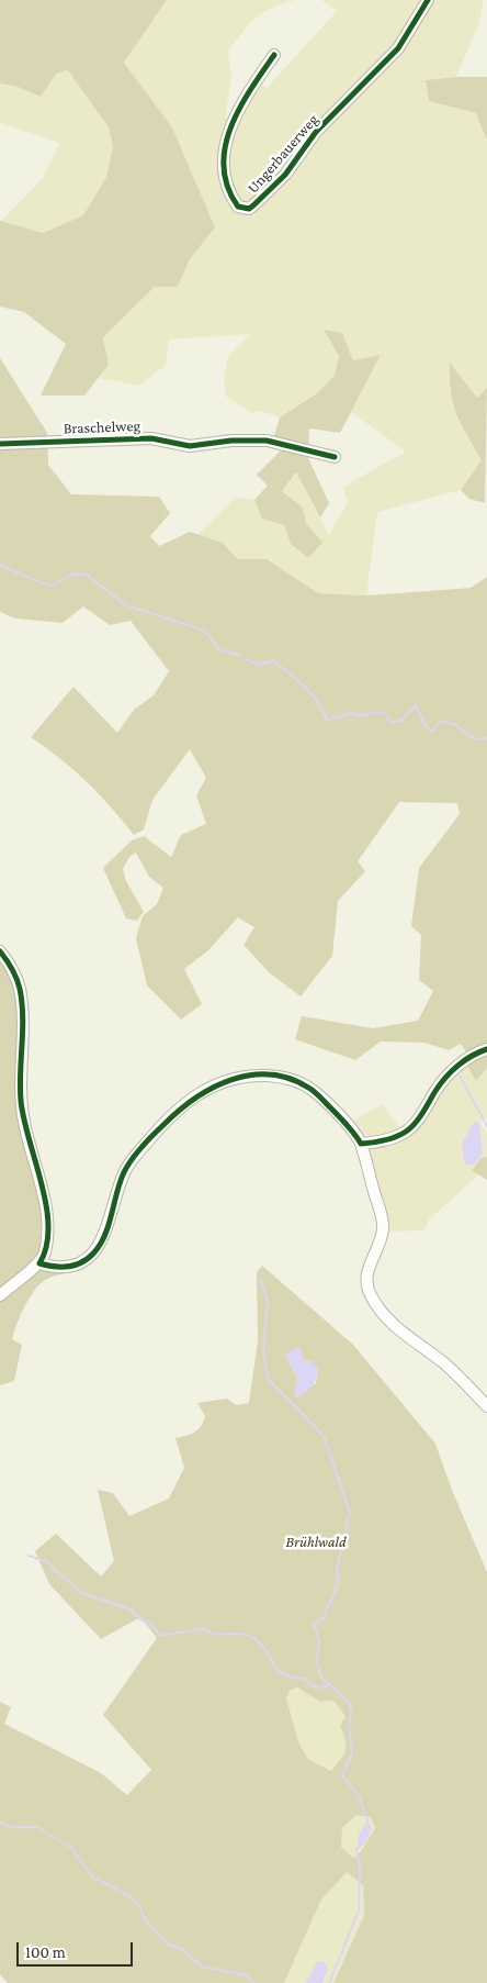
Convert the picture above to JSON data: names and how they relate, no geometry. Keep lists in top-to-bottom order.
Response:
{
  "streets": {
    "street": ["Ungerbauerweg", "Braschelweg"]
  },
  "parks": ["Brühlwald"],
  "scale_bar": "100 m"
}
